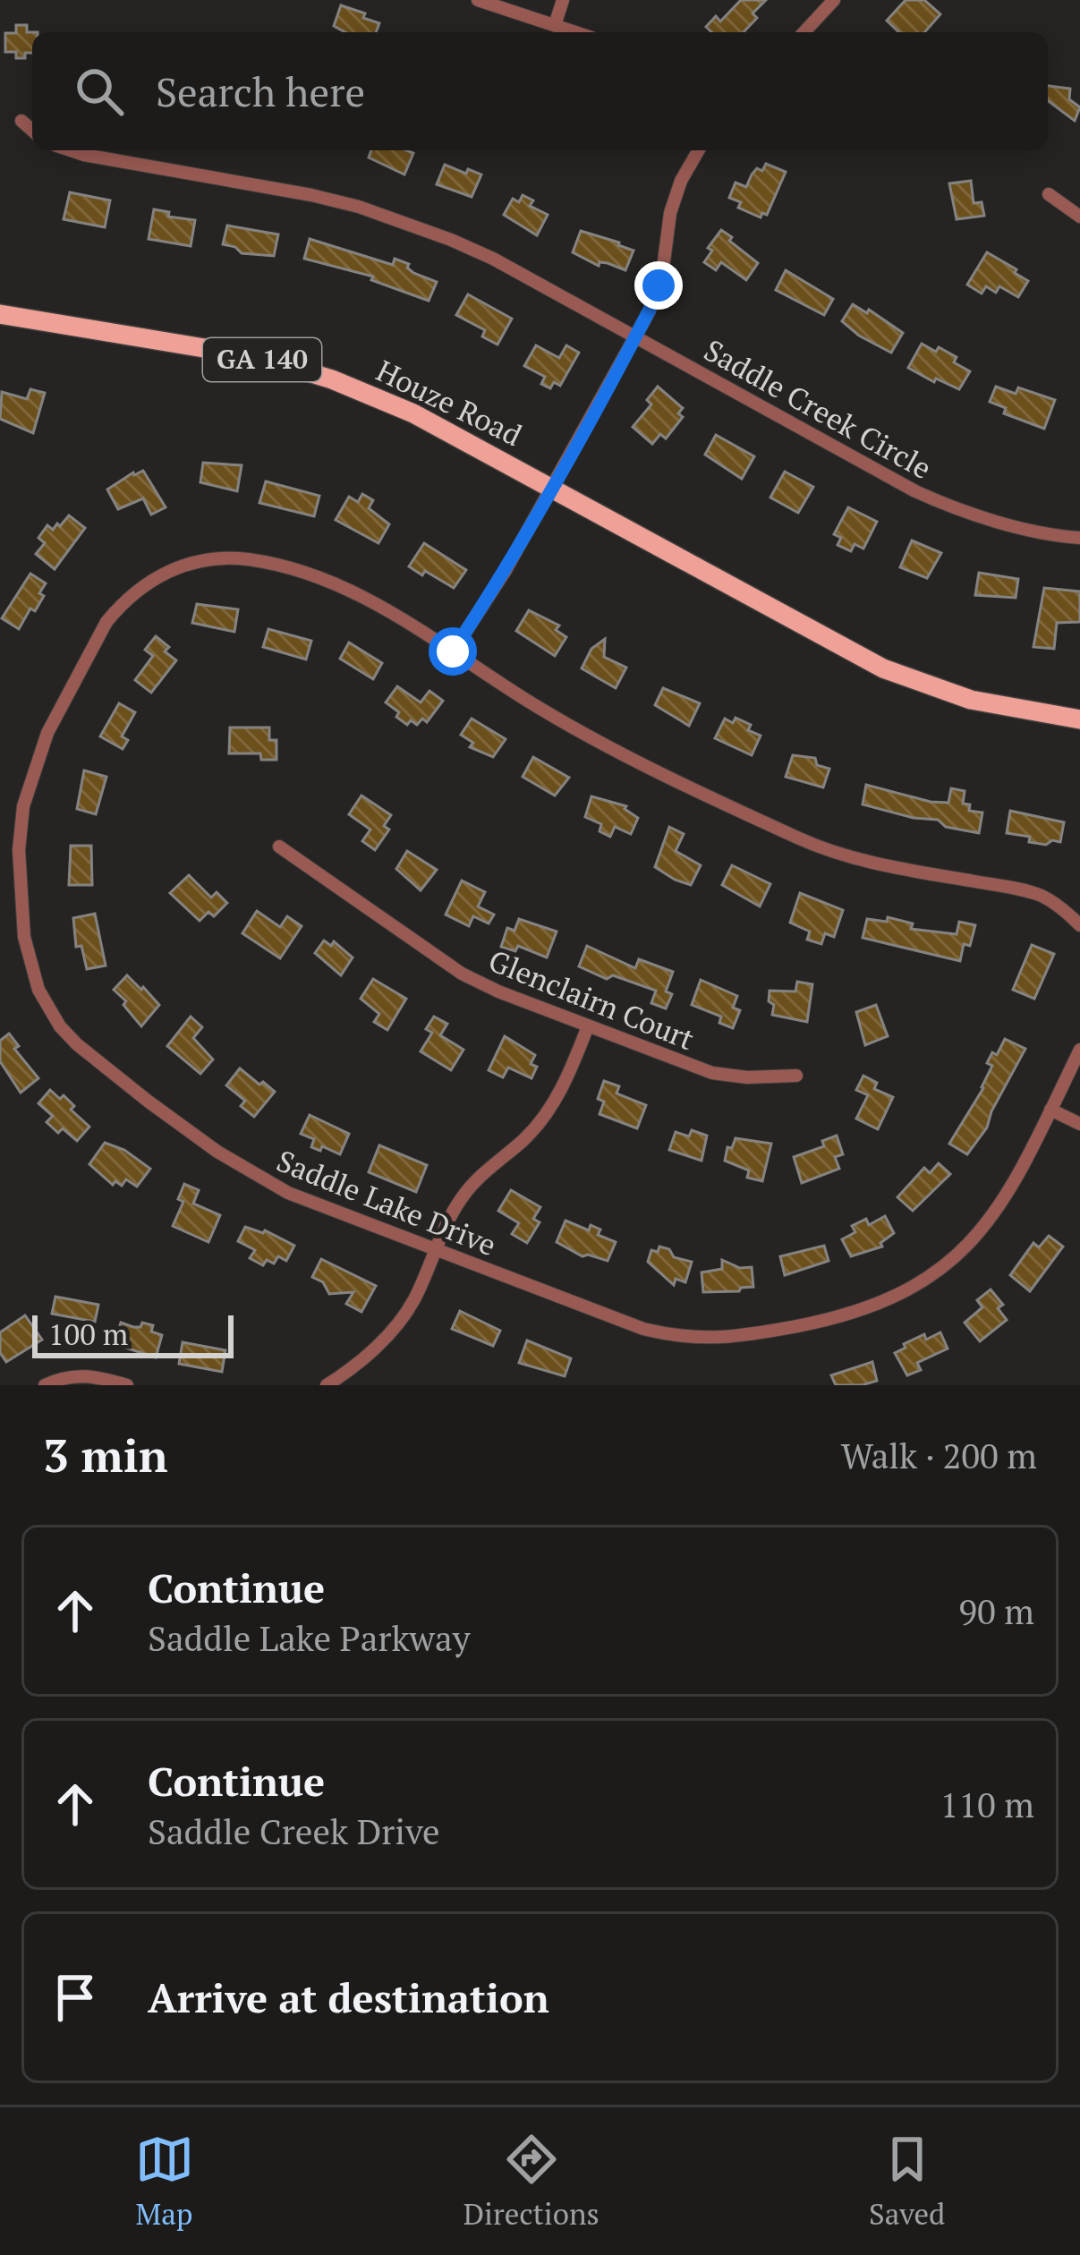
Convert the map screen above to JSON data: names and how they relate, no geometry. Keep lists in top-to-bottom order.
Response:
{
  "streets": {
    "main road": ["GA 140", "Houze Road"],
    "street": ["Saddle Creek Circle", "Glenclairn Court", "Saddle Lake Drive"]
  },
  "scale_bar": "100 m",
  "page": {
    "search": "Search here",
    "scale": "100 m",
    "heading": ["3 min", "Walk · 200 m"],
    "list": [
      ["Continue", "Saddle Lake Parkway", "90 m"],
      ["Continue", "Saddle Creek Drive", "110 m"],
      "Arrive at destination"
    ],
    "nav": ["Map", "Directions", "Saved"]
  }
}
